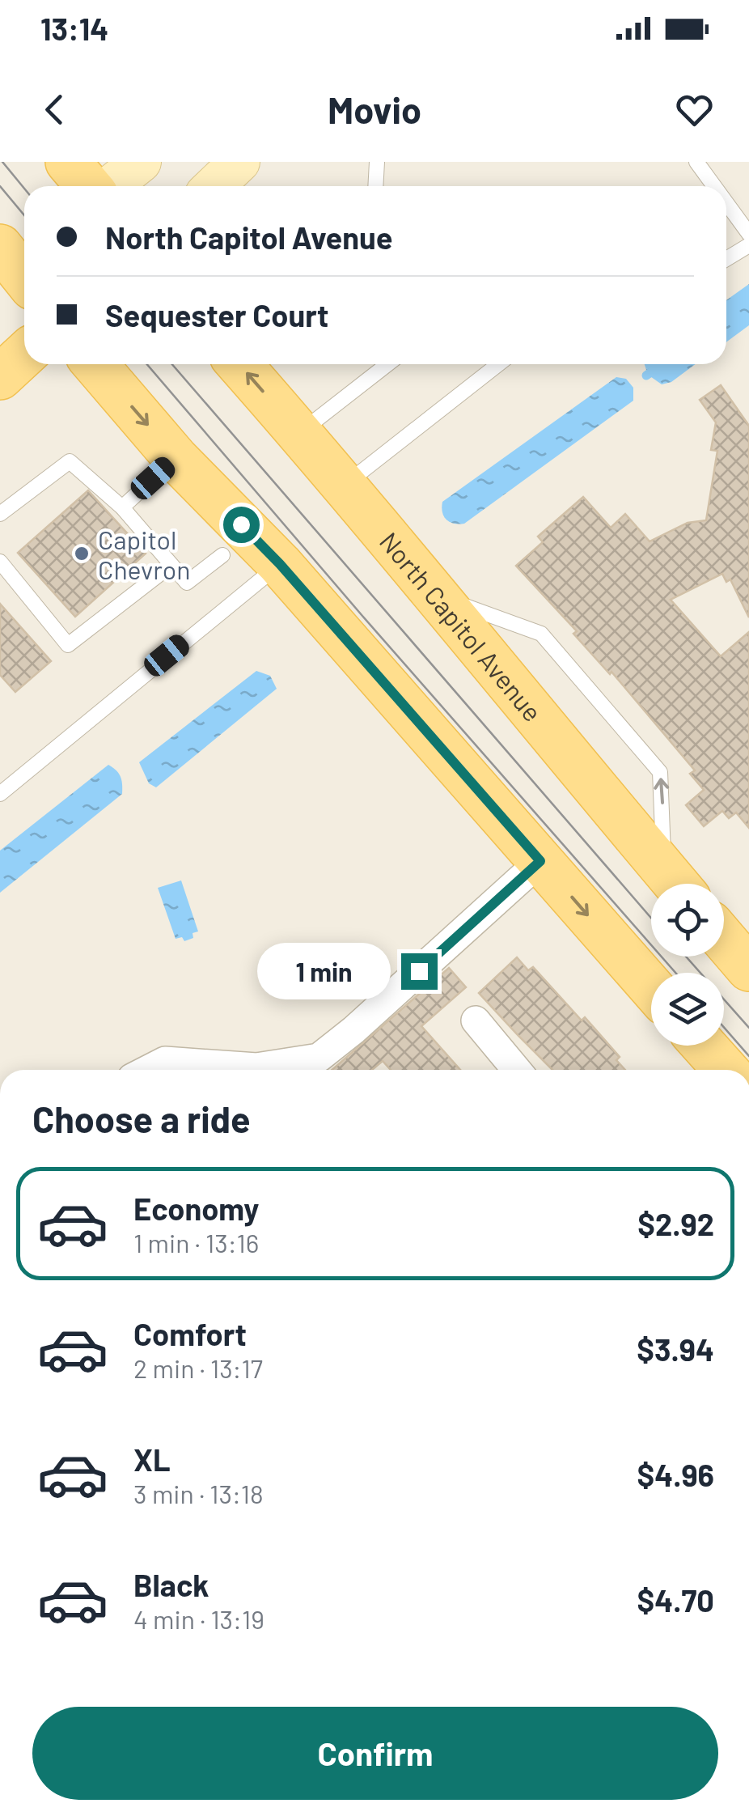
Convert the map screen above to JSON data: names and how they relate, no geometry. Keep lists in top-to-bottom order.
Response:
{
  "streets": {
    "main road": ["North Capitol Avenue"]
  },
  "places": ["Capitol Chevron"],
  "page": {
    "status": "13:14",
    "header": "Movio",
    "banner": ["North Capitol Avenue", "Sequester Court"],
    "bubble": "1 min",
    "heading": "Choose a ride",
    "list": [
      {
        "name": "Economy",
        "note": "1 min · 13:16",
        "value": "$2.92"
      },
      {
        "name": "Comfort",
        "note": "2 min · 13:17",
        "value": "$3.94"
      },
      {
        "name": "XL",
        "note": "3 min · 13:18",
        "value": "$4.96"
      },
      {
        "name": "Black",
        "note": "4 min · 13:19",
        "value": "$4.70"
      }
    ],
    "buttons": "Confirm"
  }
}
